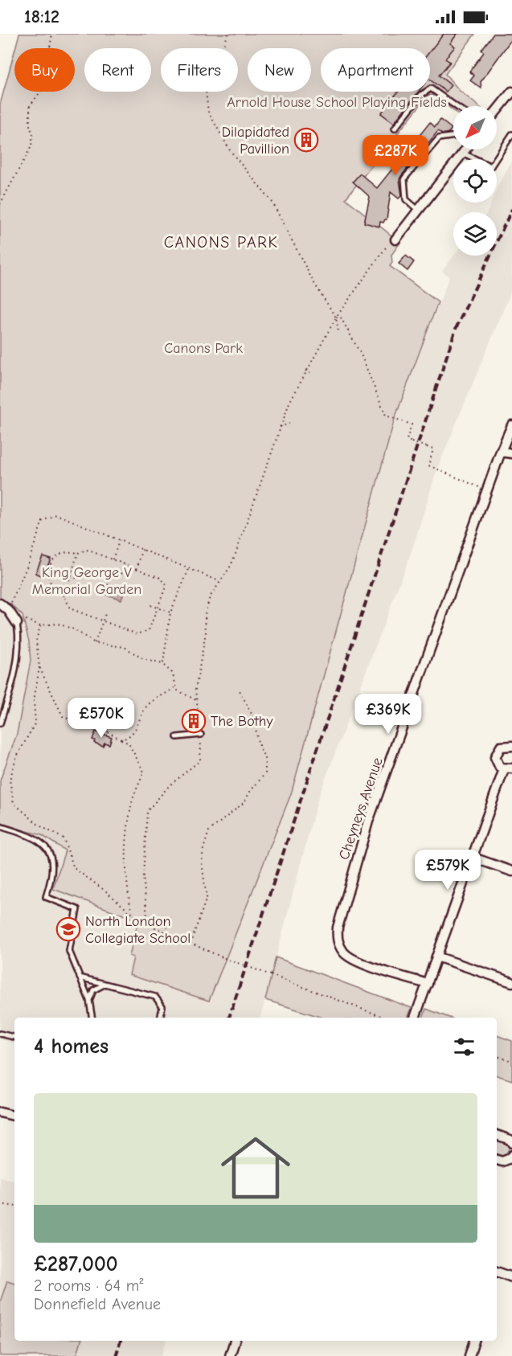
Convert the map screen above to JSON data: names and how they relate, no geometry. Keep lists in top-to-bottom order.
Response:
{
  "streets": {
    "street": ["Cheyneys Avenue"]
  },
  "districts": ["CANONS PARK"],
  "parks": ["Arnold House School Playing Fields", "Canons Park", "King George V Memorial Garden"],
  "places": {
    "building": ["Dilapidated Pavillion", "The Bothy"],
    "school or university": ["North London Collegiate School"]
  },
  "north": "bottom left",
  "page": {
    "status": "18:12",
    "chip": [
      "Buy",
      "Rent",
      "Filters",
      "New",
      "Apartment"
    ],
    "price": [
      "£287K",
      "£369K",
      "£570K",
      "£579K"
    ],
    "heading": "4 homes",
    "list": [
      {
        "name": "£287,000",
        "note": "2 rooms · 64 m² · Donnefield Avenue"
      }
    ]
  }
}
